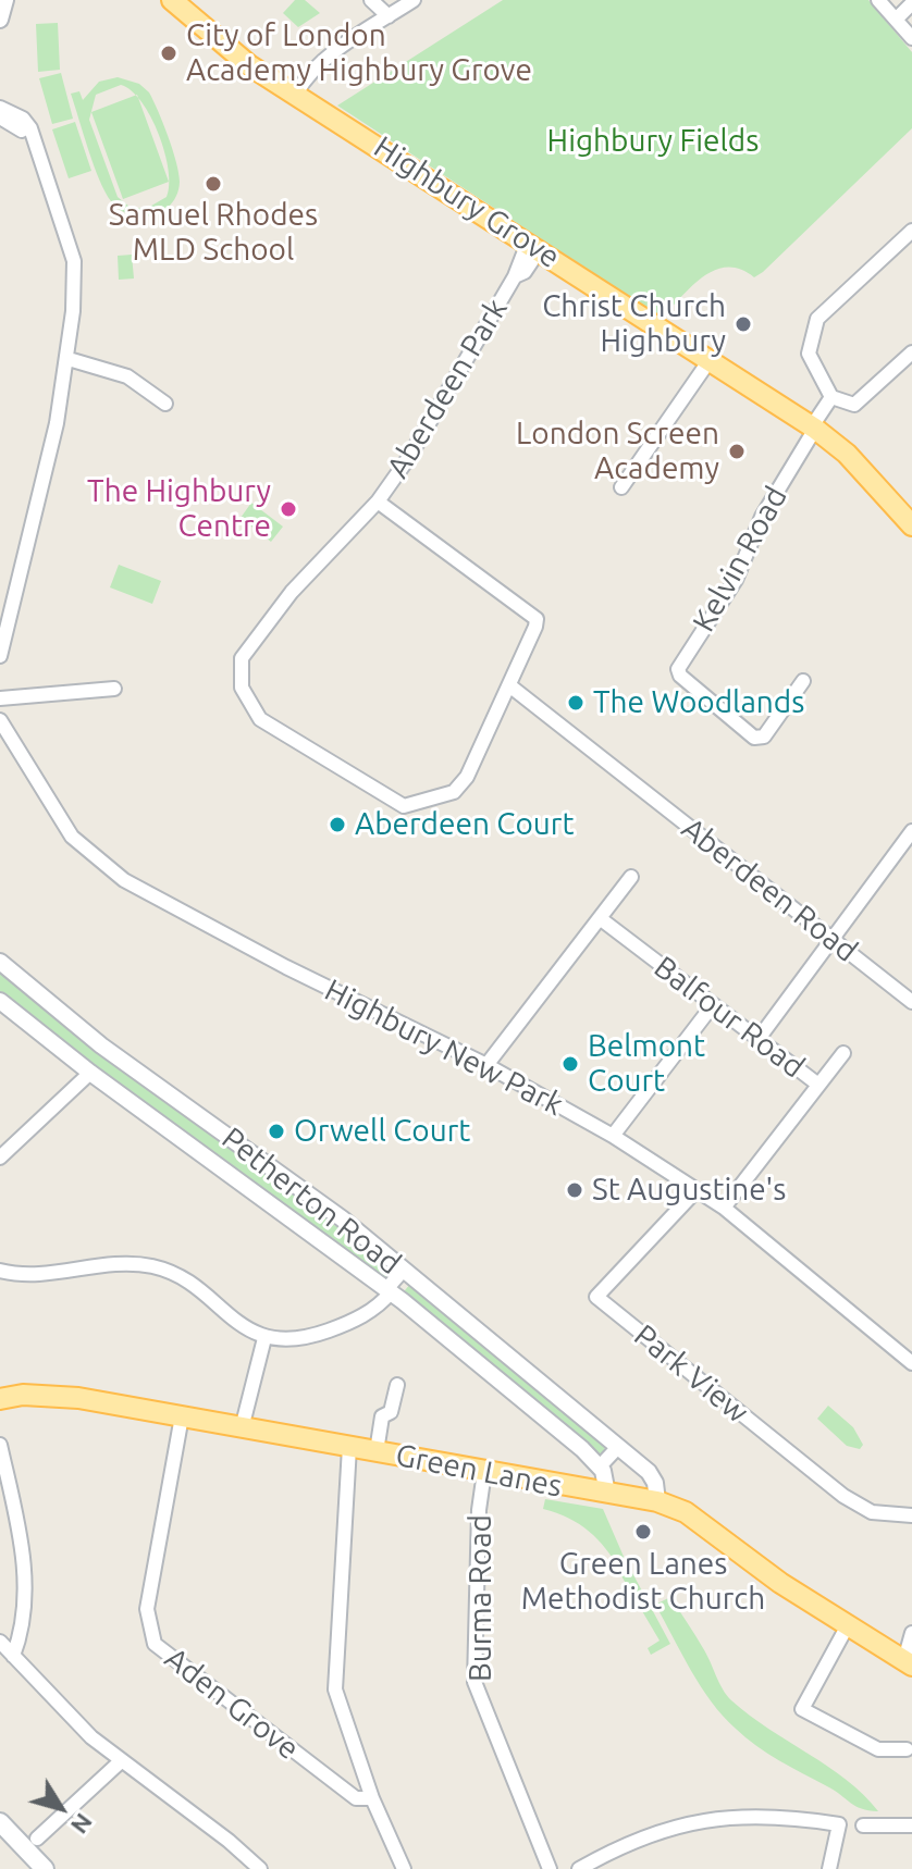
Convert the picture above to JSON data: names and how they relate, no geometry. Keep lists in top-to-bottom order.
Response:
{
  "streets": {
    "main road": ["Highbury Grove", "Green Lanes"],
    "street": [
      "Aberdeen Park",
      "Kelvin Road",
      "Aberdeen Road",
      "Balfour Road",
      "Highbury New Park",
      "Petherton Road",
      "Park View",
      "Burma Road",
      "Aden Grove"
    ]
  },
  "crossings": [
    ["Highbury Grove", "Aberdeen Park"],
    ["Highbury Grove", "Kelvin Road"],
    ["Aberdeen Park", "Aberdeen Road"],
    ["Balfour Road", "Highbury New Park"],
    ["Highbury New Park", "Park View"],
    ["Petherton Road", "Green Lanes"],
    ["Green Lanes", "Burma Road"],
    ["Green Lanes", "Aden Grove"]
  ],
  "parks": ["Highbury Fields"],
  "places": [
    "City of London Academy Highbury Grove",
    "Samuel Rhodes MLD School",
    "Christ Church Highbury",
    "London Screen Academy",
    "The Highbury Centre",
    "The Woodlands",
    "Aberdeen Court",
    "Belmont Court",
    "Orwell Court",
    "St Augustine's",
    "Green Lanes Methodist Church"
  ],
  "north": "bottom right"
}
